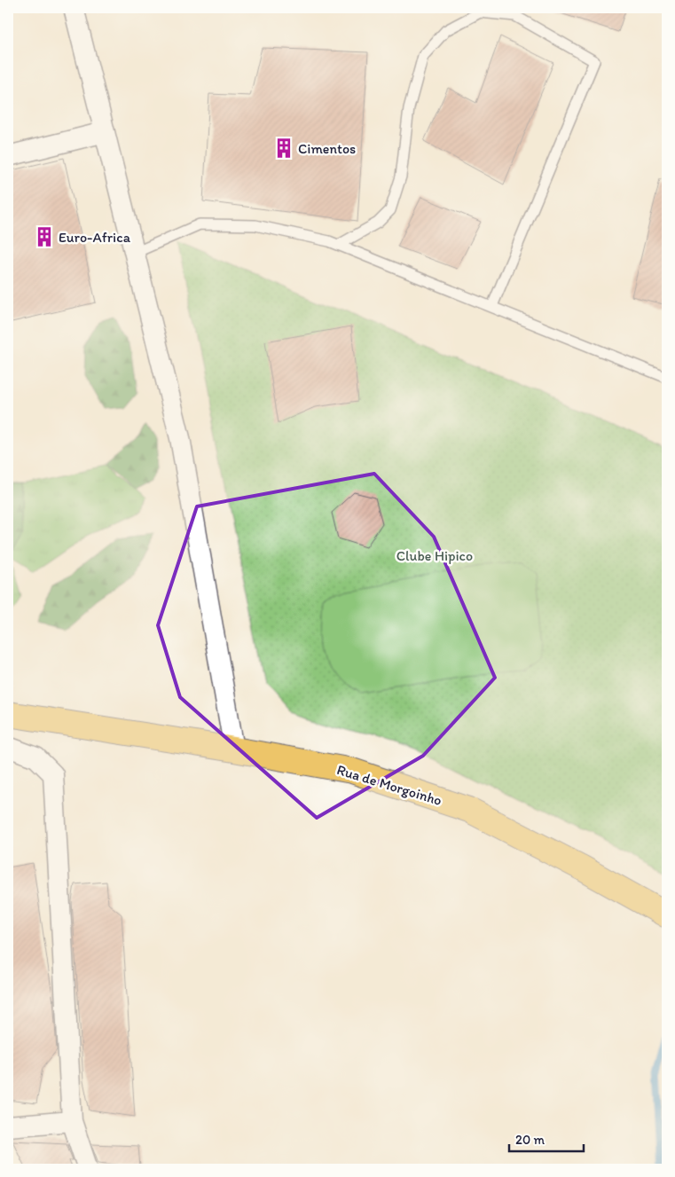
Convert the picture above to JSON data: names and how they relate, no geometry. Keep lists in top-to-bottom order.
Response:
{
  "streets": {
    "main road": ["Rua de Morgoinho"]
  },
  "parks": ["Clube Hipico"],
  "places": {
    "building": ["Cimentos", "Euro-Africa"]
  },
  "scale_bar": "20 m"
}
